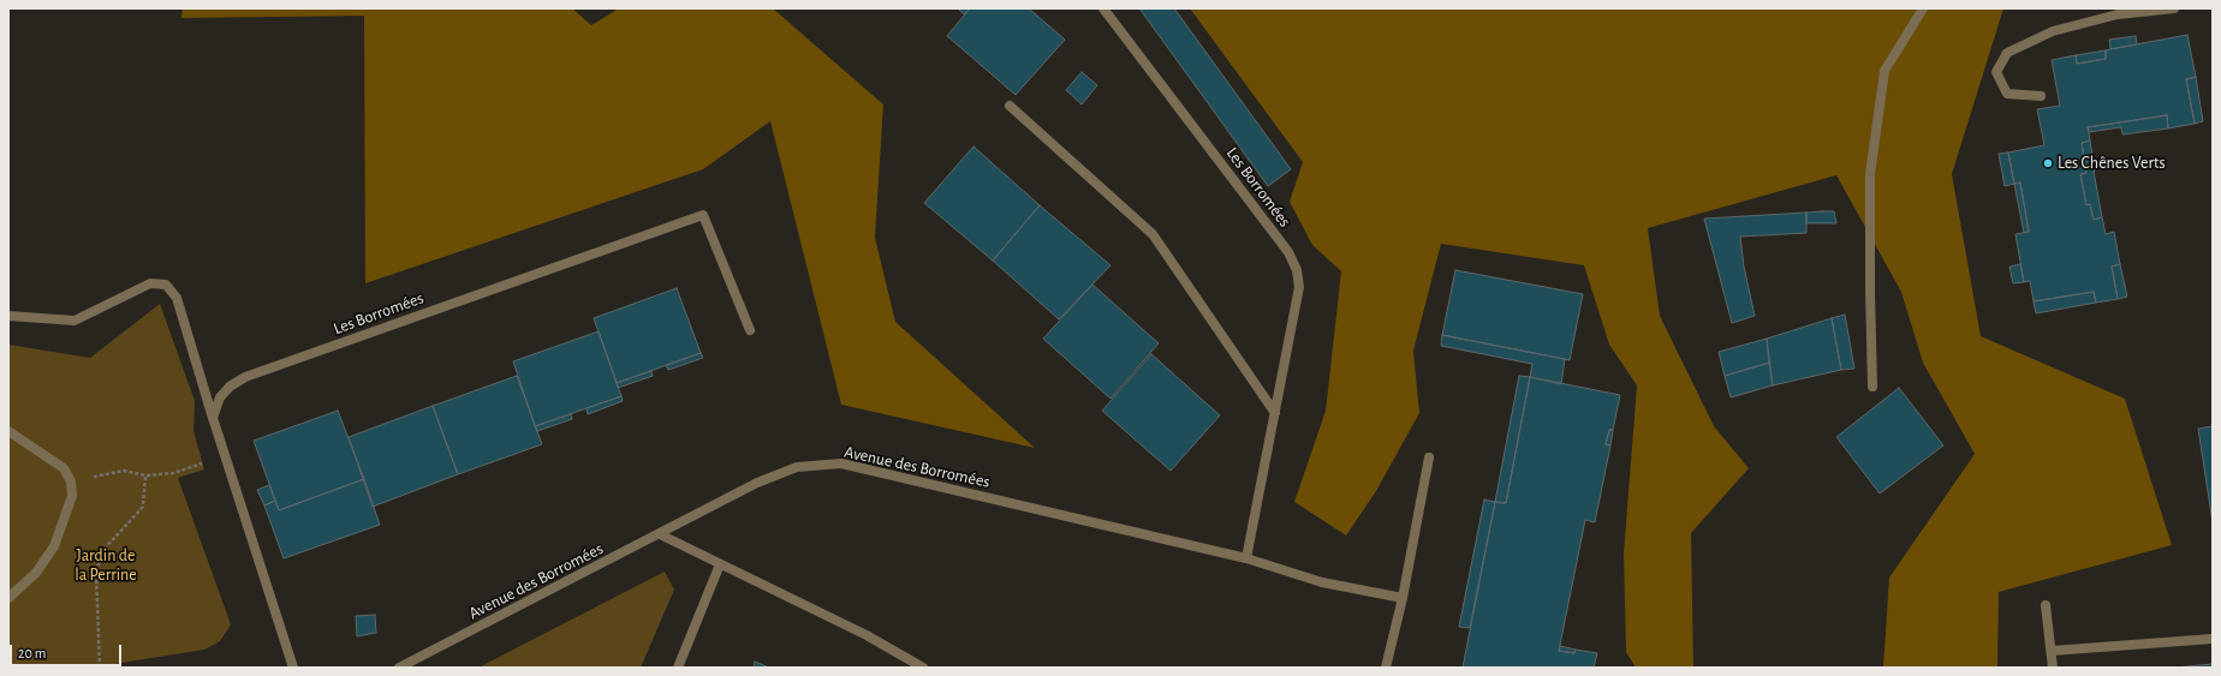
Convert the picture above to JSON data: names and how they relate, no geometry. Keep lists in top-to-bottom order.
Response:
{
  "streets": {
    "street": ["Les Borromées", "Avenue des Borromées"]
  },
  "crossings": [
    ["Les Borromées", "Avenue des Borromées"]
  ],
  "parks": ["Jardin de la Perrine"],
  "places": ["Les Chênes Verts"],
  "scale_bar": "20 m"
}
